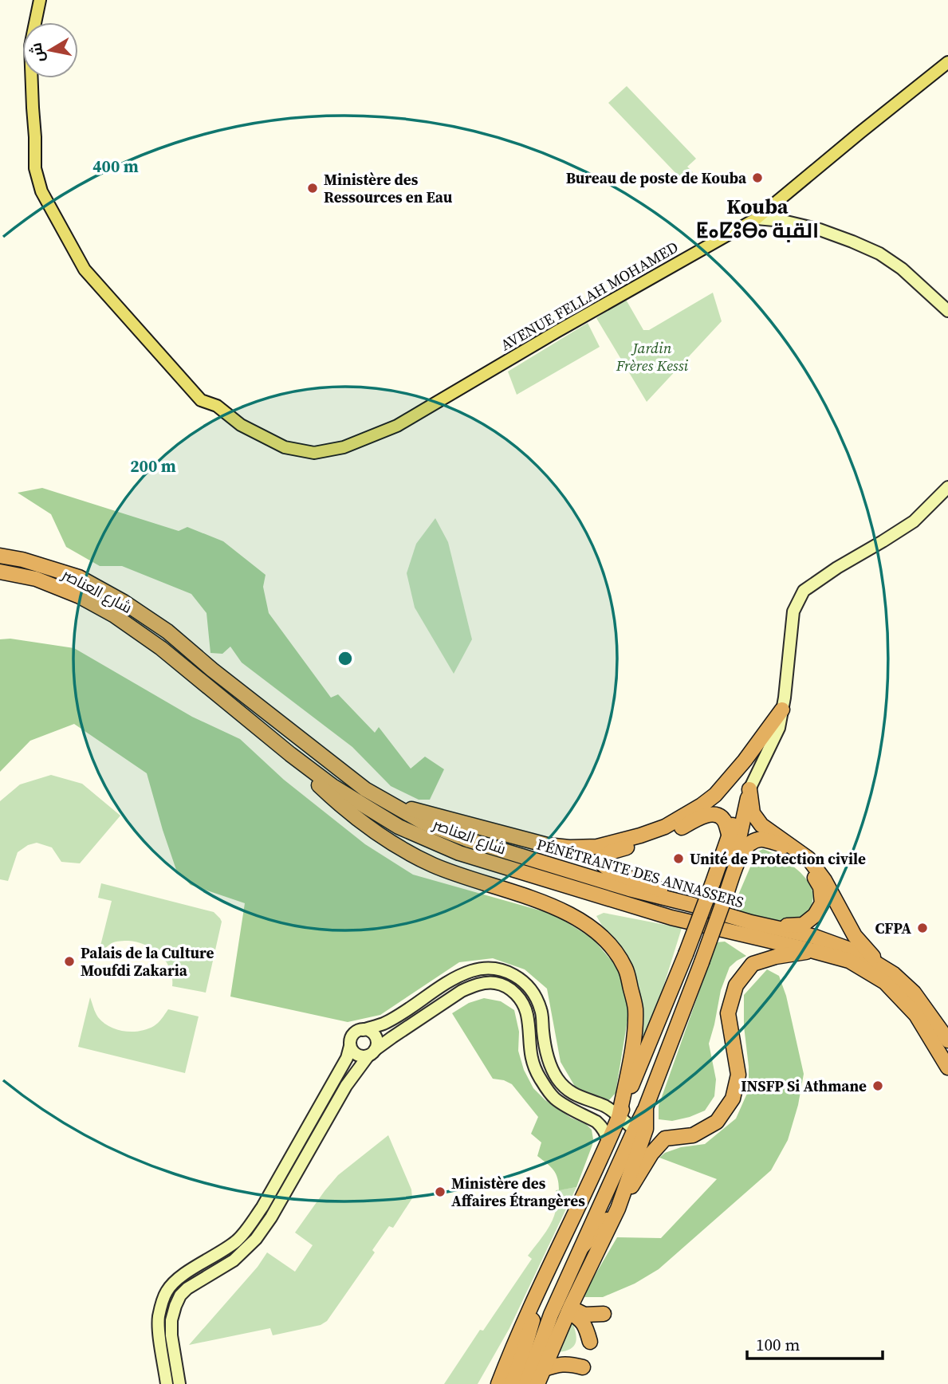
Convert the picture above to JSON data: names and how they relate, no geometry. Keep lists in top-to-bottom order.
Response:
{
  "streets": {
    "highway": ["شارع العناصر", "PÉNÉTRANTE DES ANNASSERS"],
    "main road": ["AVENUE FELLAH MOHAMED"]
  },
  "districts": ["Kouba ⵟⴰⵇⵓⴱⴰ القبة"],
  "parks": ["Jardin Frères Kessi"],
  "places": [
    "Bureau de poste de Kouba",
    "Ministère des Ressources en Eau",
    "Unité de Protection civile",
    "CFPA",
    "Palais de la Culture Moufdi Zakaria",
    "INSFP Si Athmane",
    "Ministère des Affaires Étrangères"
  ],
  "scale_bar": "100 m",
  "north": "left",
  "rings": ["400 m", "200 m"]
}
